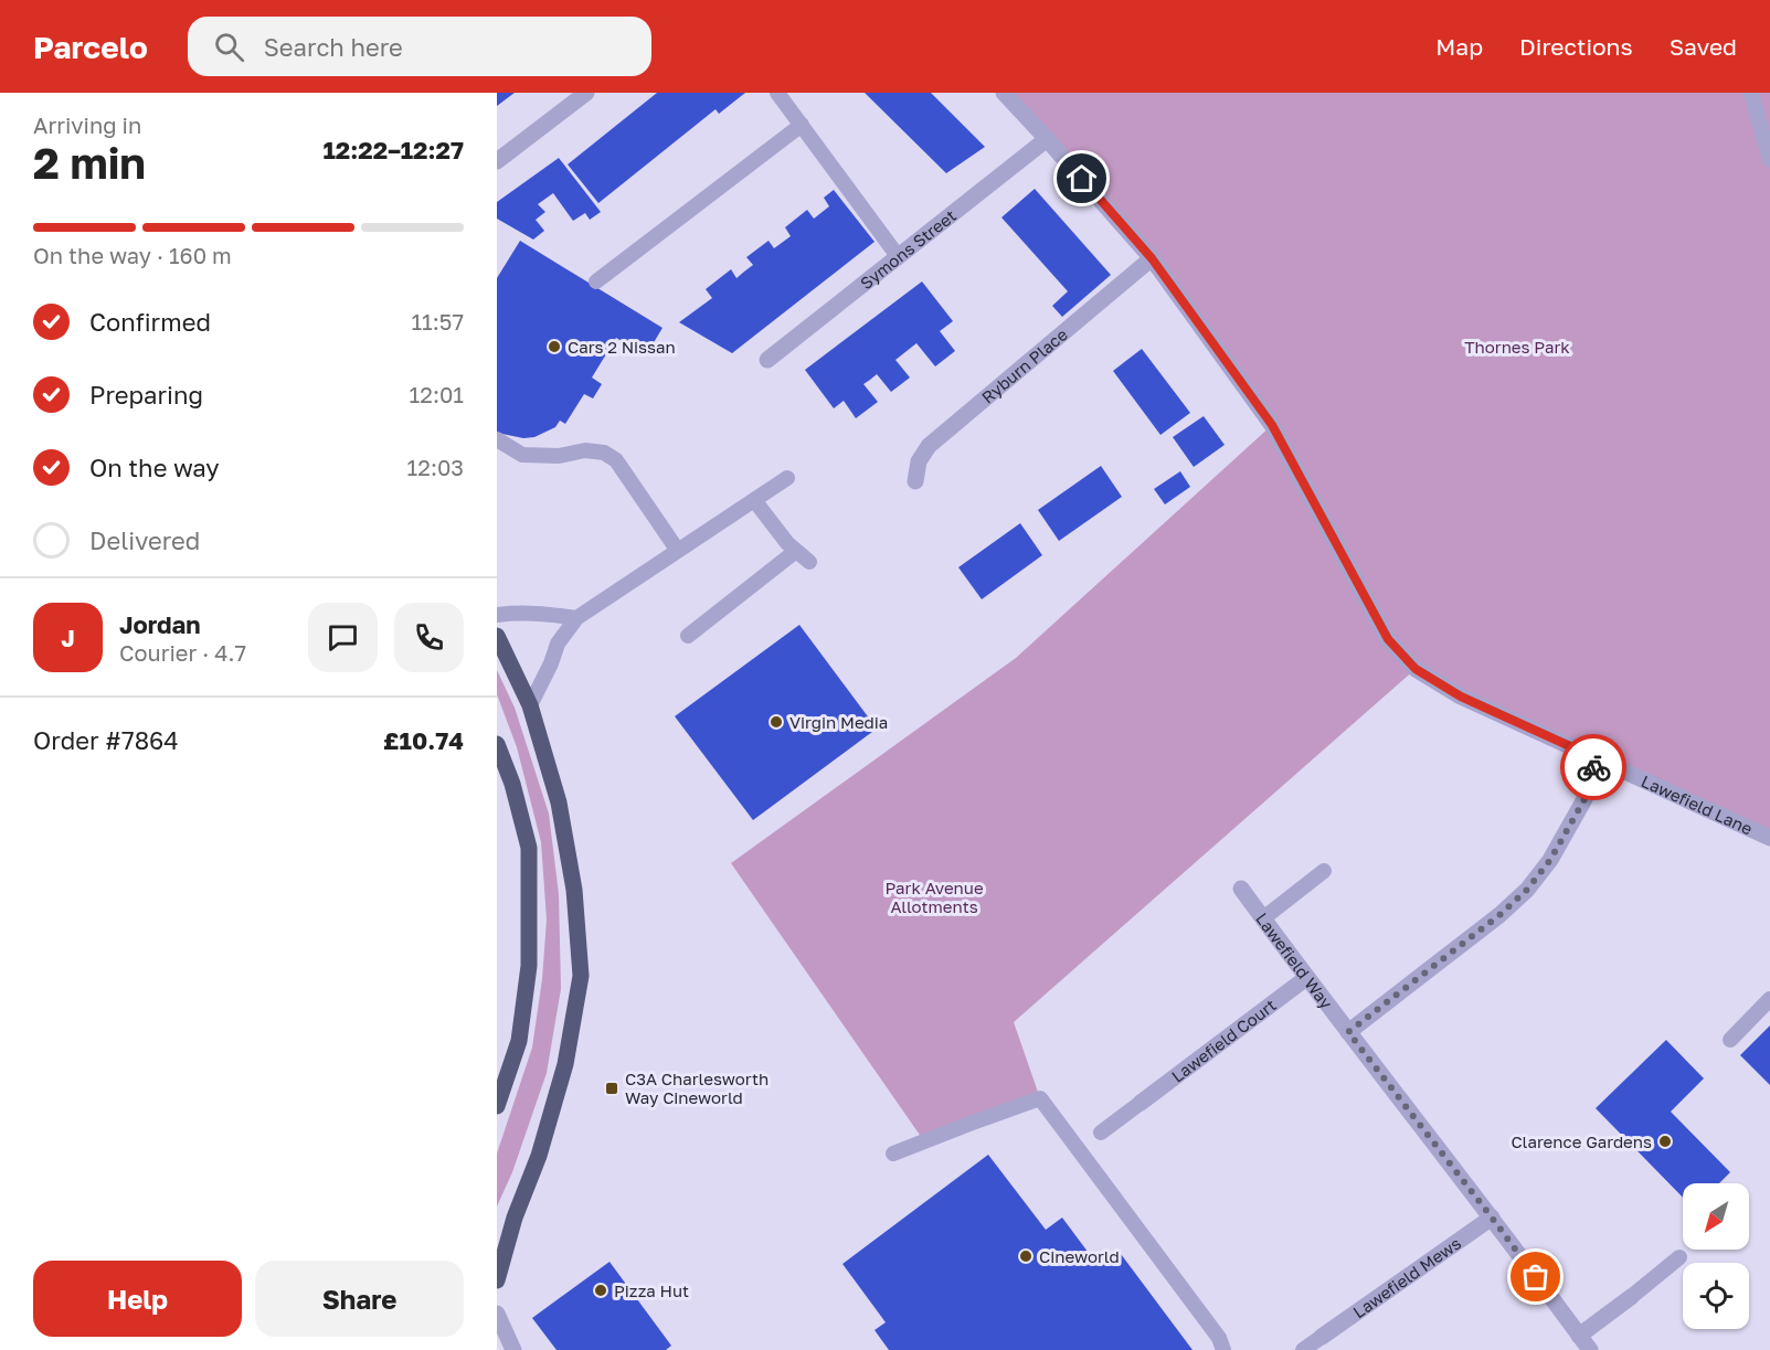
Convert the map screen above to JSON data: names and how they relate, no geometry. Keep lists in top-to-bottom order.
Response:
{
  "streets": {
    "street": [
      "Symons Street",
      "Ryburn Place",
      "Lawefield Lane",
      "Lawefield Way",
      "Lawefield Court",
      "Lawefield Mews"
    ]
  },
  "crossings": [
    ["Symons Street", "Lawefield Lane"],
    ["Ryburn Place", "Lawefield Lane"],
    ["Lawefield Way", "Lawefield Court"],
    ["Lawefield Way", "Lawefield Mews"]
  ],
  "parks": ["Thornes Park", "Park Avenue Allotments"],
  "places": {
    "other": [
      "Cars 2 Nissan",
      "Virgin Media",
      "Clarence Gardens",
      "Cineworld",
      "Pizza Hut"
    ],
    "transit": ["C3A Charlesworth Way Cineworld"]
  },
  "north": "bottom left",
  "page": {
    "header": "Parcelo",
    "search": "Search here",
    "nav": ["Map", "Directions", "Saved"],
    "heading": ["2 min", "Arriving in", "12:22–12:27"],
    "panel": [
      "Jordan",
      "Courier · 4.7",
      "Order #7864",
      "£10.74"
    ],
    "bar": "On the way · 160 m",
    "list": [
      ["Confirmed", "11:57"],
      ["Preparing", "12:01"],
      ["On the way", "12:03"],
      "Delivered"
    ],
    "round": "J",
    "buttons": ["Help", "Share"]
  }
}
